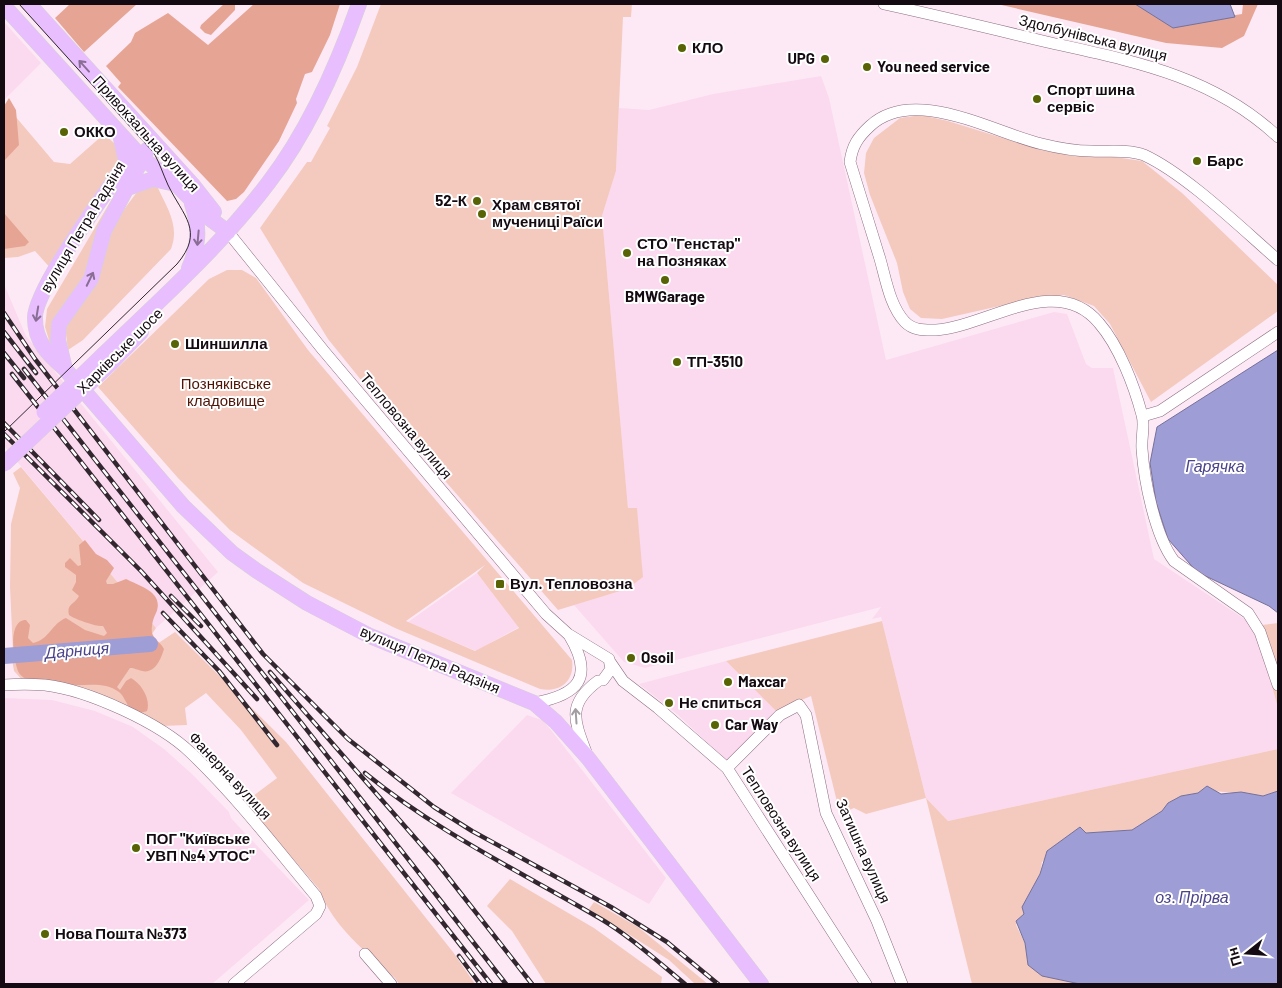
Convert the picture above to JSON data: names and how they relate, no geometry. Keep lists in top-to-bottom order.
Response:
{
  "streets": {
    "main road": ["Привокзальна вулиця", "вулиця Петра Радзіня", "Харківське шосе"],
    "street": [
      "Здолбунівська вулиця",
      "Тепловозна вулиця",
      "Фанерна вулиця",
      "Затишна вулиця"
    ]
  },
  "crossings": [
    ["Привокзальна вулиця", "вулиця Петра Радзіня"],
    ["Привокзальна вулиця", "Харківське шосе"],
    ["Привокзальна вулиця", "Тепловозна вулиця"],
    ["Харківське шосе", "Тепловозна вулиця"],
    ["Тепловозна вулиця", "Затишна вулиця"]
  ],
  "water": ["Гарячка", "Дарниця", "оз. Прірва"],
  "parks": ["Позняківське кладовище"],
  "places": {
    "other": [
      "КЛО",
      "UPG",
      "You need service",
      "Спорт шина сервіс",
      "ОККО",
      "Барс",
      "52-К",
      "Храм святої мучениці Раїси",
      "СТО \"Генстар\" на Позняках",
      "BMWGarage",
      "Шиншилла",
      "ТП-3510",
      "Osoil",
      "Maxcar",
      "Не спиться",
      "Car Way",
      "ПОГ \"Київське УВП №4 УТОС\"",
      "Нова Пошта №373"
    ],
    "transit": ["Вул. Тепловозна"]
  },
  "north": "left"
}
